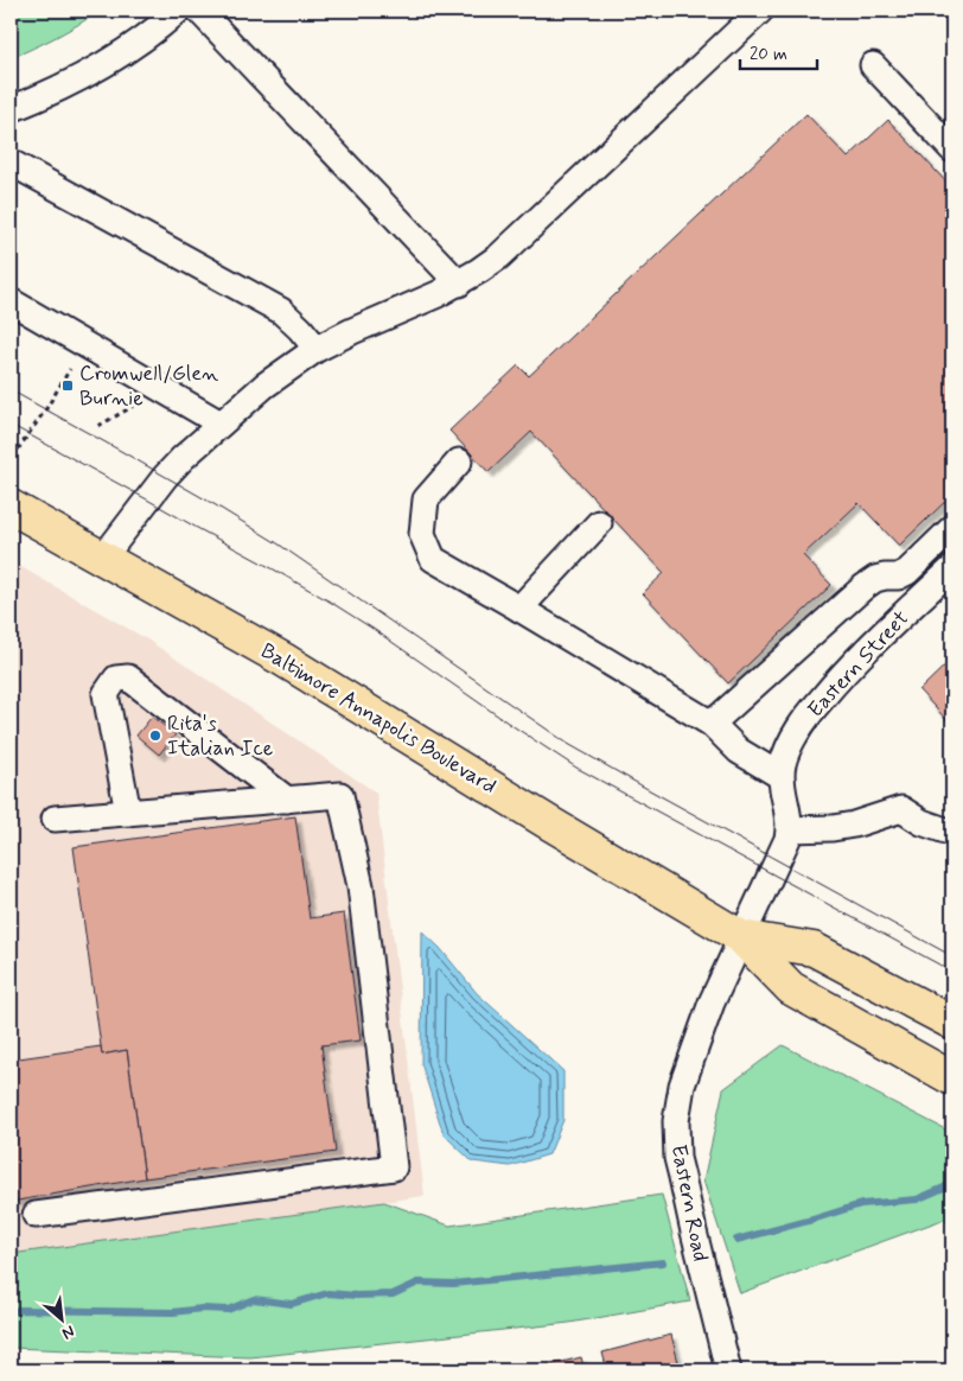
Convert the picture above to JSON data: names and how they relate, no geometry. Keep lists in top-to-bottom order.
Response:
{
  "streets": {
    "main road": ["Baltimore Annapolis Boulevard"],
    "street": ["Eastern Street", "Eastern Road"]
  },
  "crossings": [
    ["Eastern Street", "Baltimore Annapolis Boulevard"],
    ["Eastern Street", "Eastern Road"],
    ["Baltimore Annapolis Boulevard", "Eastern Road"]
  ],
  "places": {
    "transit": ["Cromwell/Glen Burnie"],
    "other": ["Rita's Italian Ice"]
  },
  "scale_bar": "20 m",
  "north": "bottom right"
}
